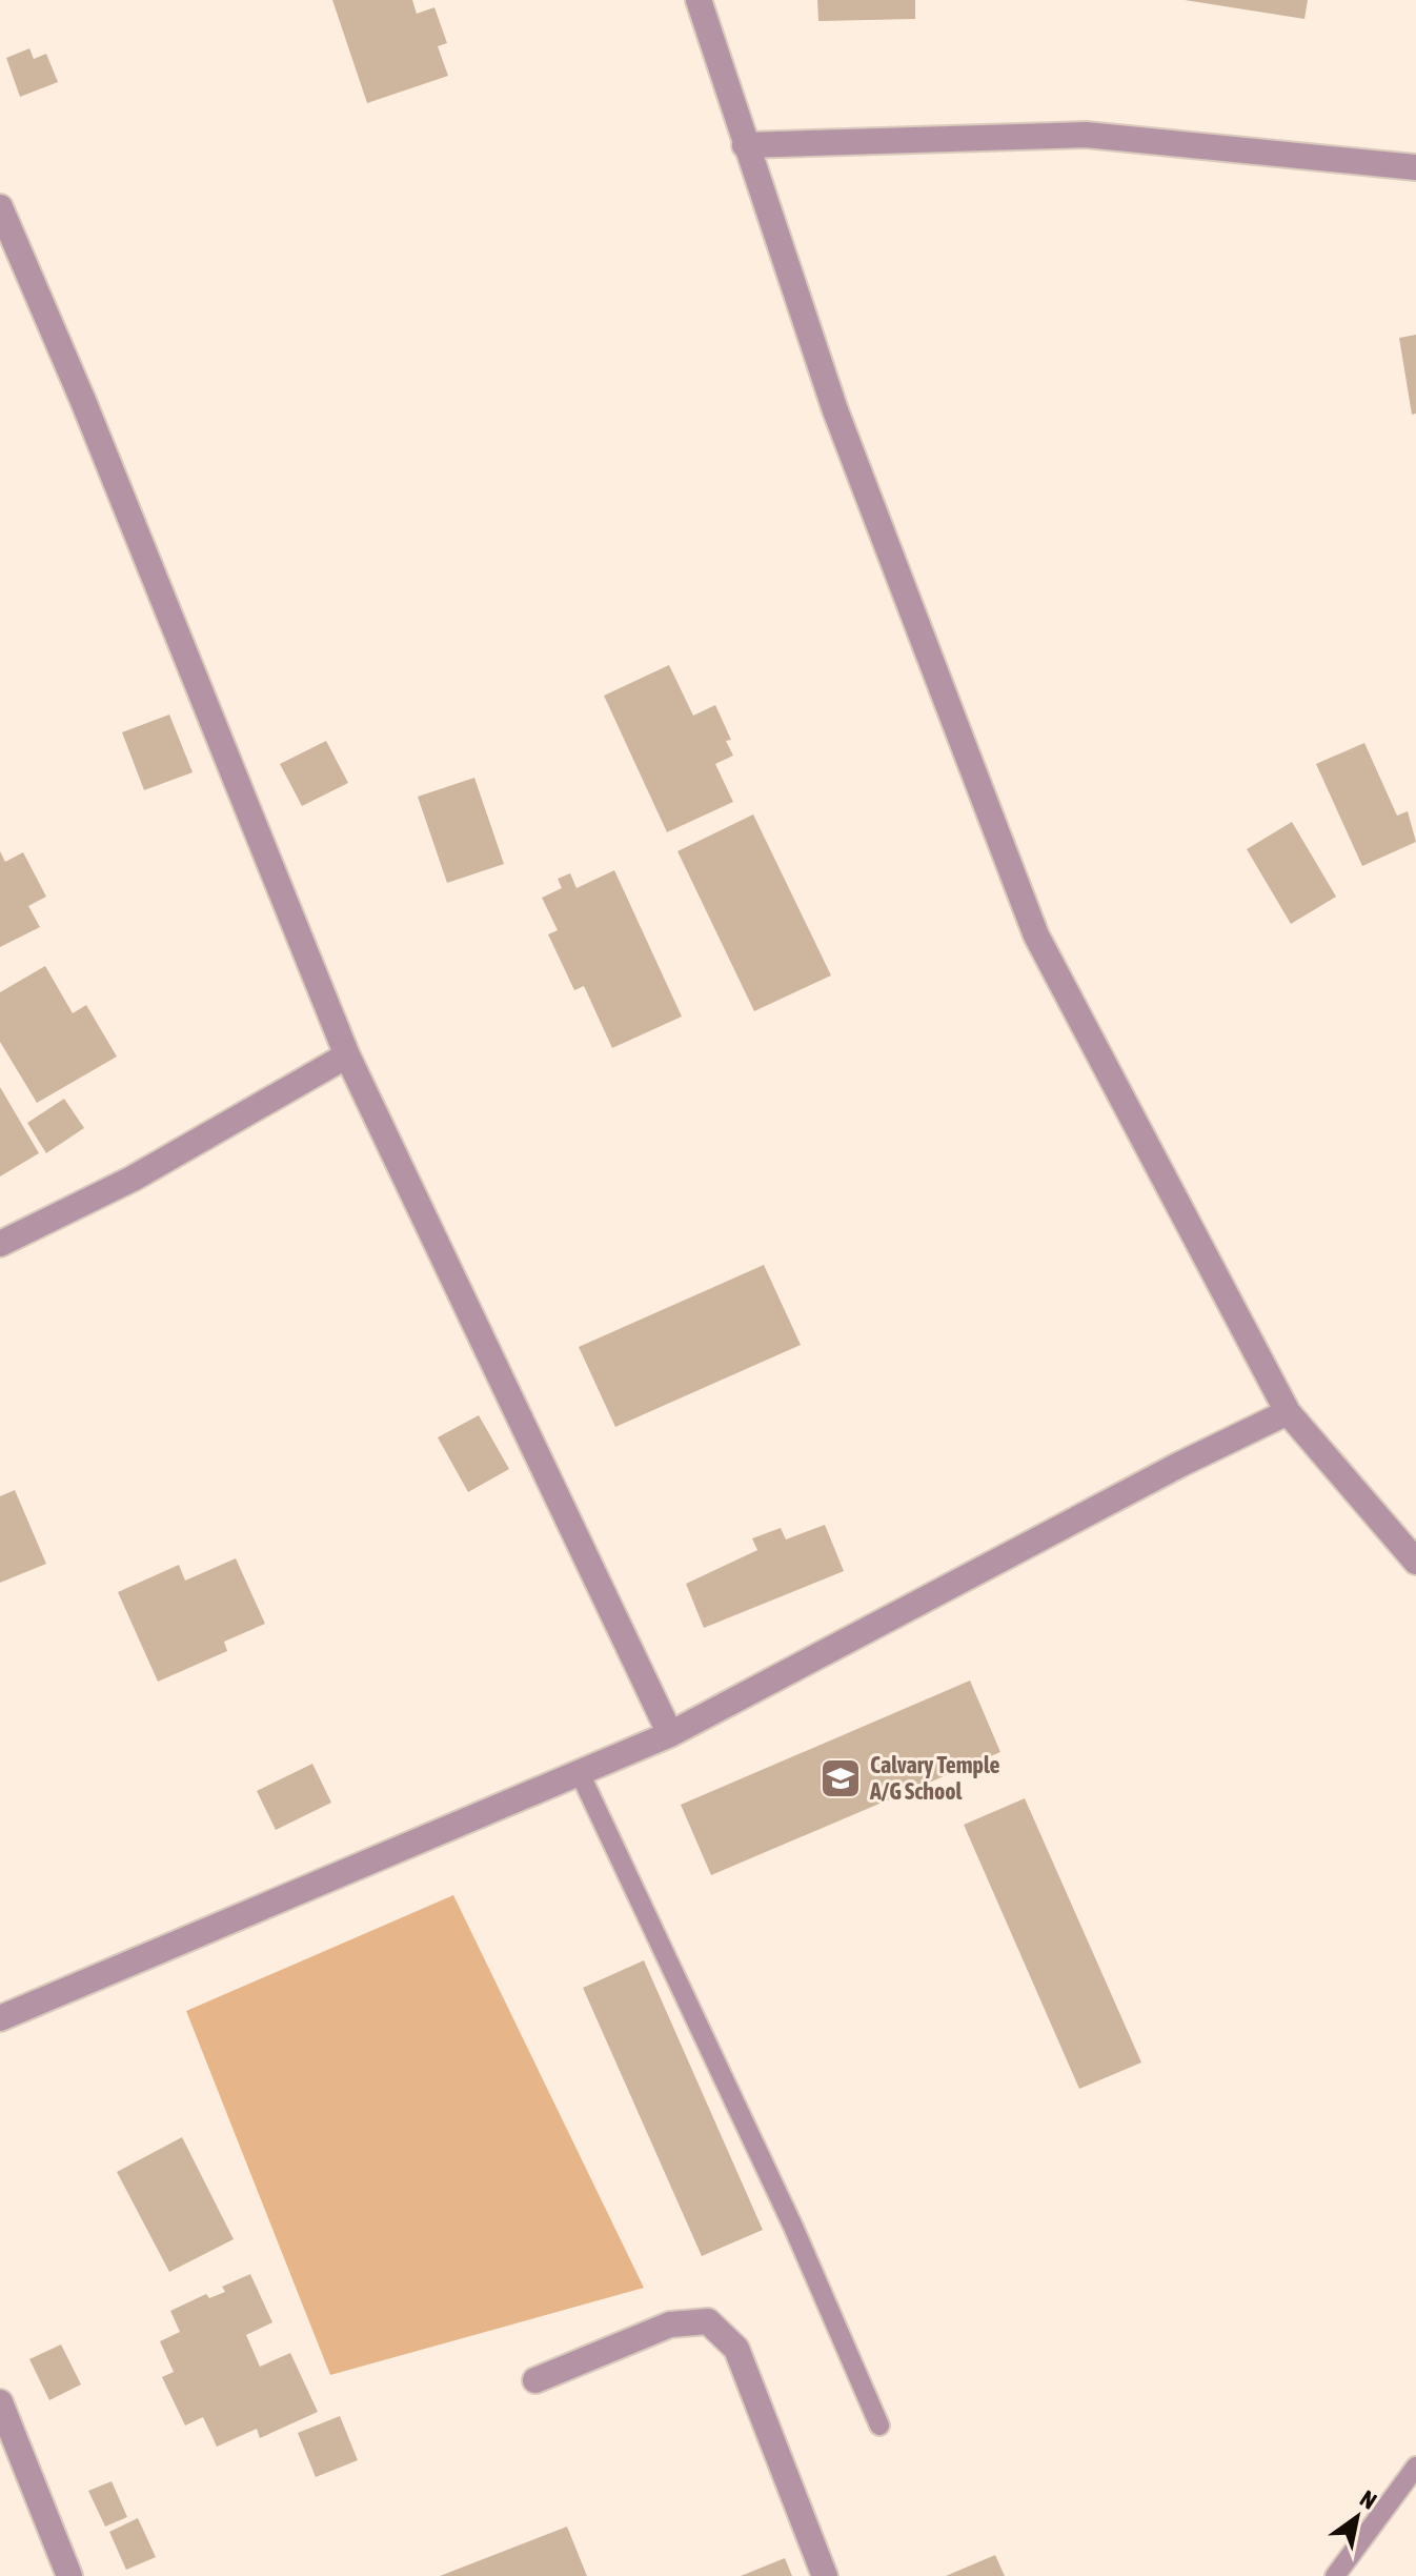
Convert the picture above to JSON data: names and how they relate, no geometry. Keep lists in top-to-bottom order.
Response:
{
  "places": {
    "school or university": ["Calvary Temple A/G School"]
  },
  "north": "top right"
}
